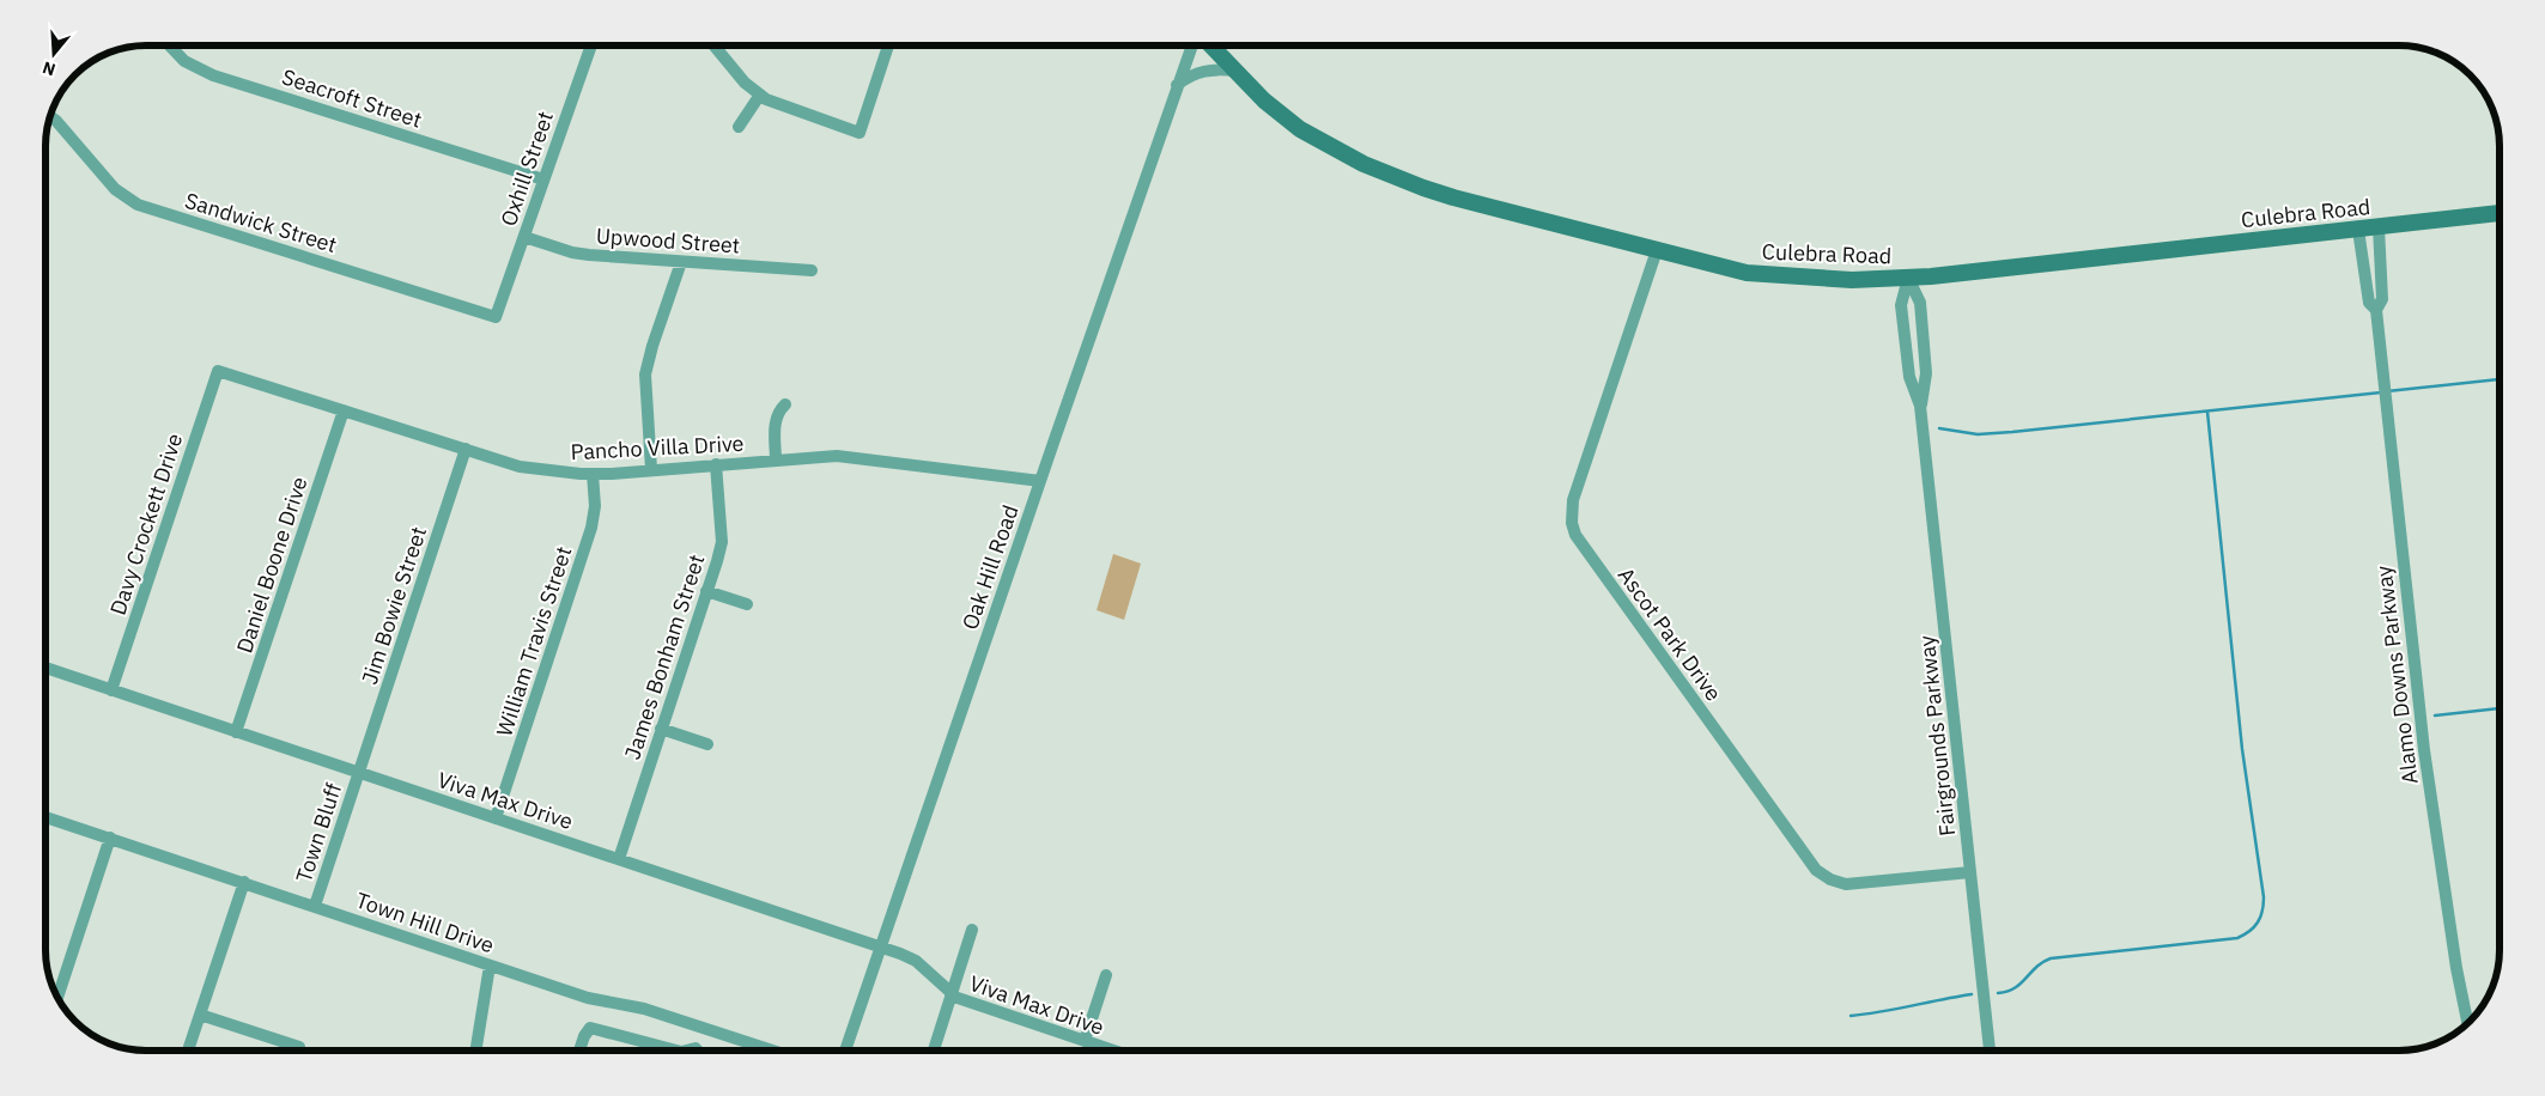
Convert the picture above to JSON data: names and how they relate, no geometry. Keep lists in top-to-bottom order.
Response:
{
  "streets": {
    "main road": ["Culebra Road"],
    "street": [
      "Seacroft Street",
      "Oxhill Street",
      "Sandwick Street",
      "Upwood Street",
      "Pancho Villa Drive",
      "Davy Crockett Drive",
      "Daniel Boone Drive",
      "Oak Hill Road",
      "Jim Bowie Street",
      "Ascot Park Drive",
      "William Travis Street",
      "James Bonham Street",
      "Alamo Downs Parkway",
      "Fairgrounds Parkway",
      "Viva Max Drive",
      "Town Bluff",
      "Town Hill Drive"
    ]
  },
  "crossings": [
    ["Seacroft Street", "Oxhill Street"],
    ["Oxhill Street", "Sandwick Street"],
    ["Oxhill Street", "Upwood Street"],
    ["Culebra Road", "Ascot Park Drive"],
    ["Culebra Road", "Alamo Downs Parkway"],
    ["Culebra Road", "Fairgrounds Parkway"],
    ["Pancho Villa Drive", "Davy Crockett Drive"],
    ["Pancho Villa Drive", "Daniel Boone Drive"],
    ["Pancho Villa Drive", "Oak Hill Road"],
    ["Pancho Villa Drive", "Jim Bowie Street"],
    ["Pancho Villa Drive", "William Travis Street"],
    ["Pancho Villa Drive", "James Bonham Street"],
    ["Davy Crockett Drive", "Viva Max Drive"],
    ["Daniel Boone Drive", "Viva Max Drive"],
    ["Oak Hill Road", "Viva Max Drive"],
    ["Jim Bowie Street", "Viva Max Drive"],
    ["Jim Bowie Street", "Town Bluff"],
    ["Ascot Park Drive", "Fairgrounds Parkway"],
    ["William Travis Street", "Viva Max Drive"],
    ["James Bonham Street", "Viva Max Drive"],
    ["Viva Max Drive", "Town Bluff"],
    ["Town Bluff", "Town Hill Drive"]
  ],
  "north": "bottom"
}
